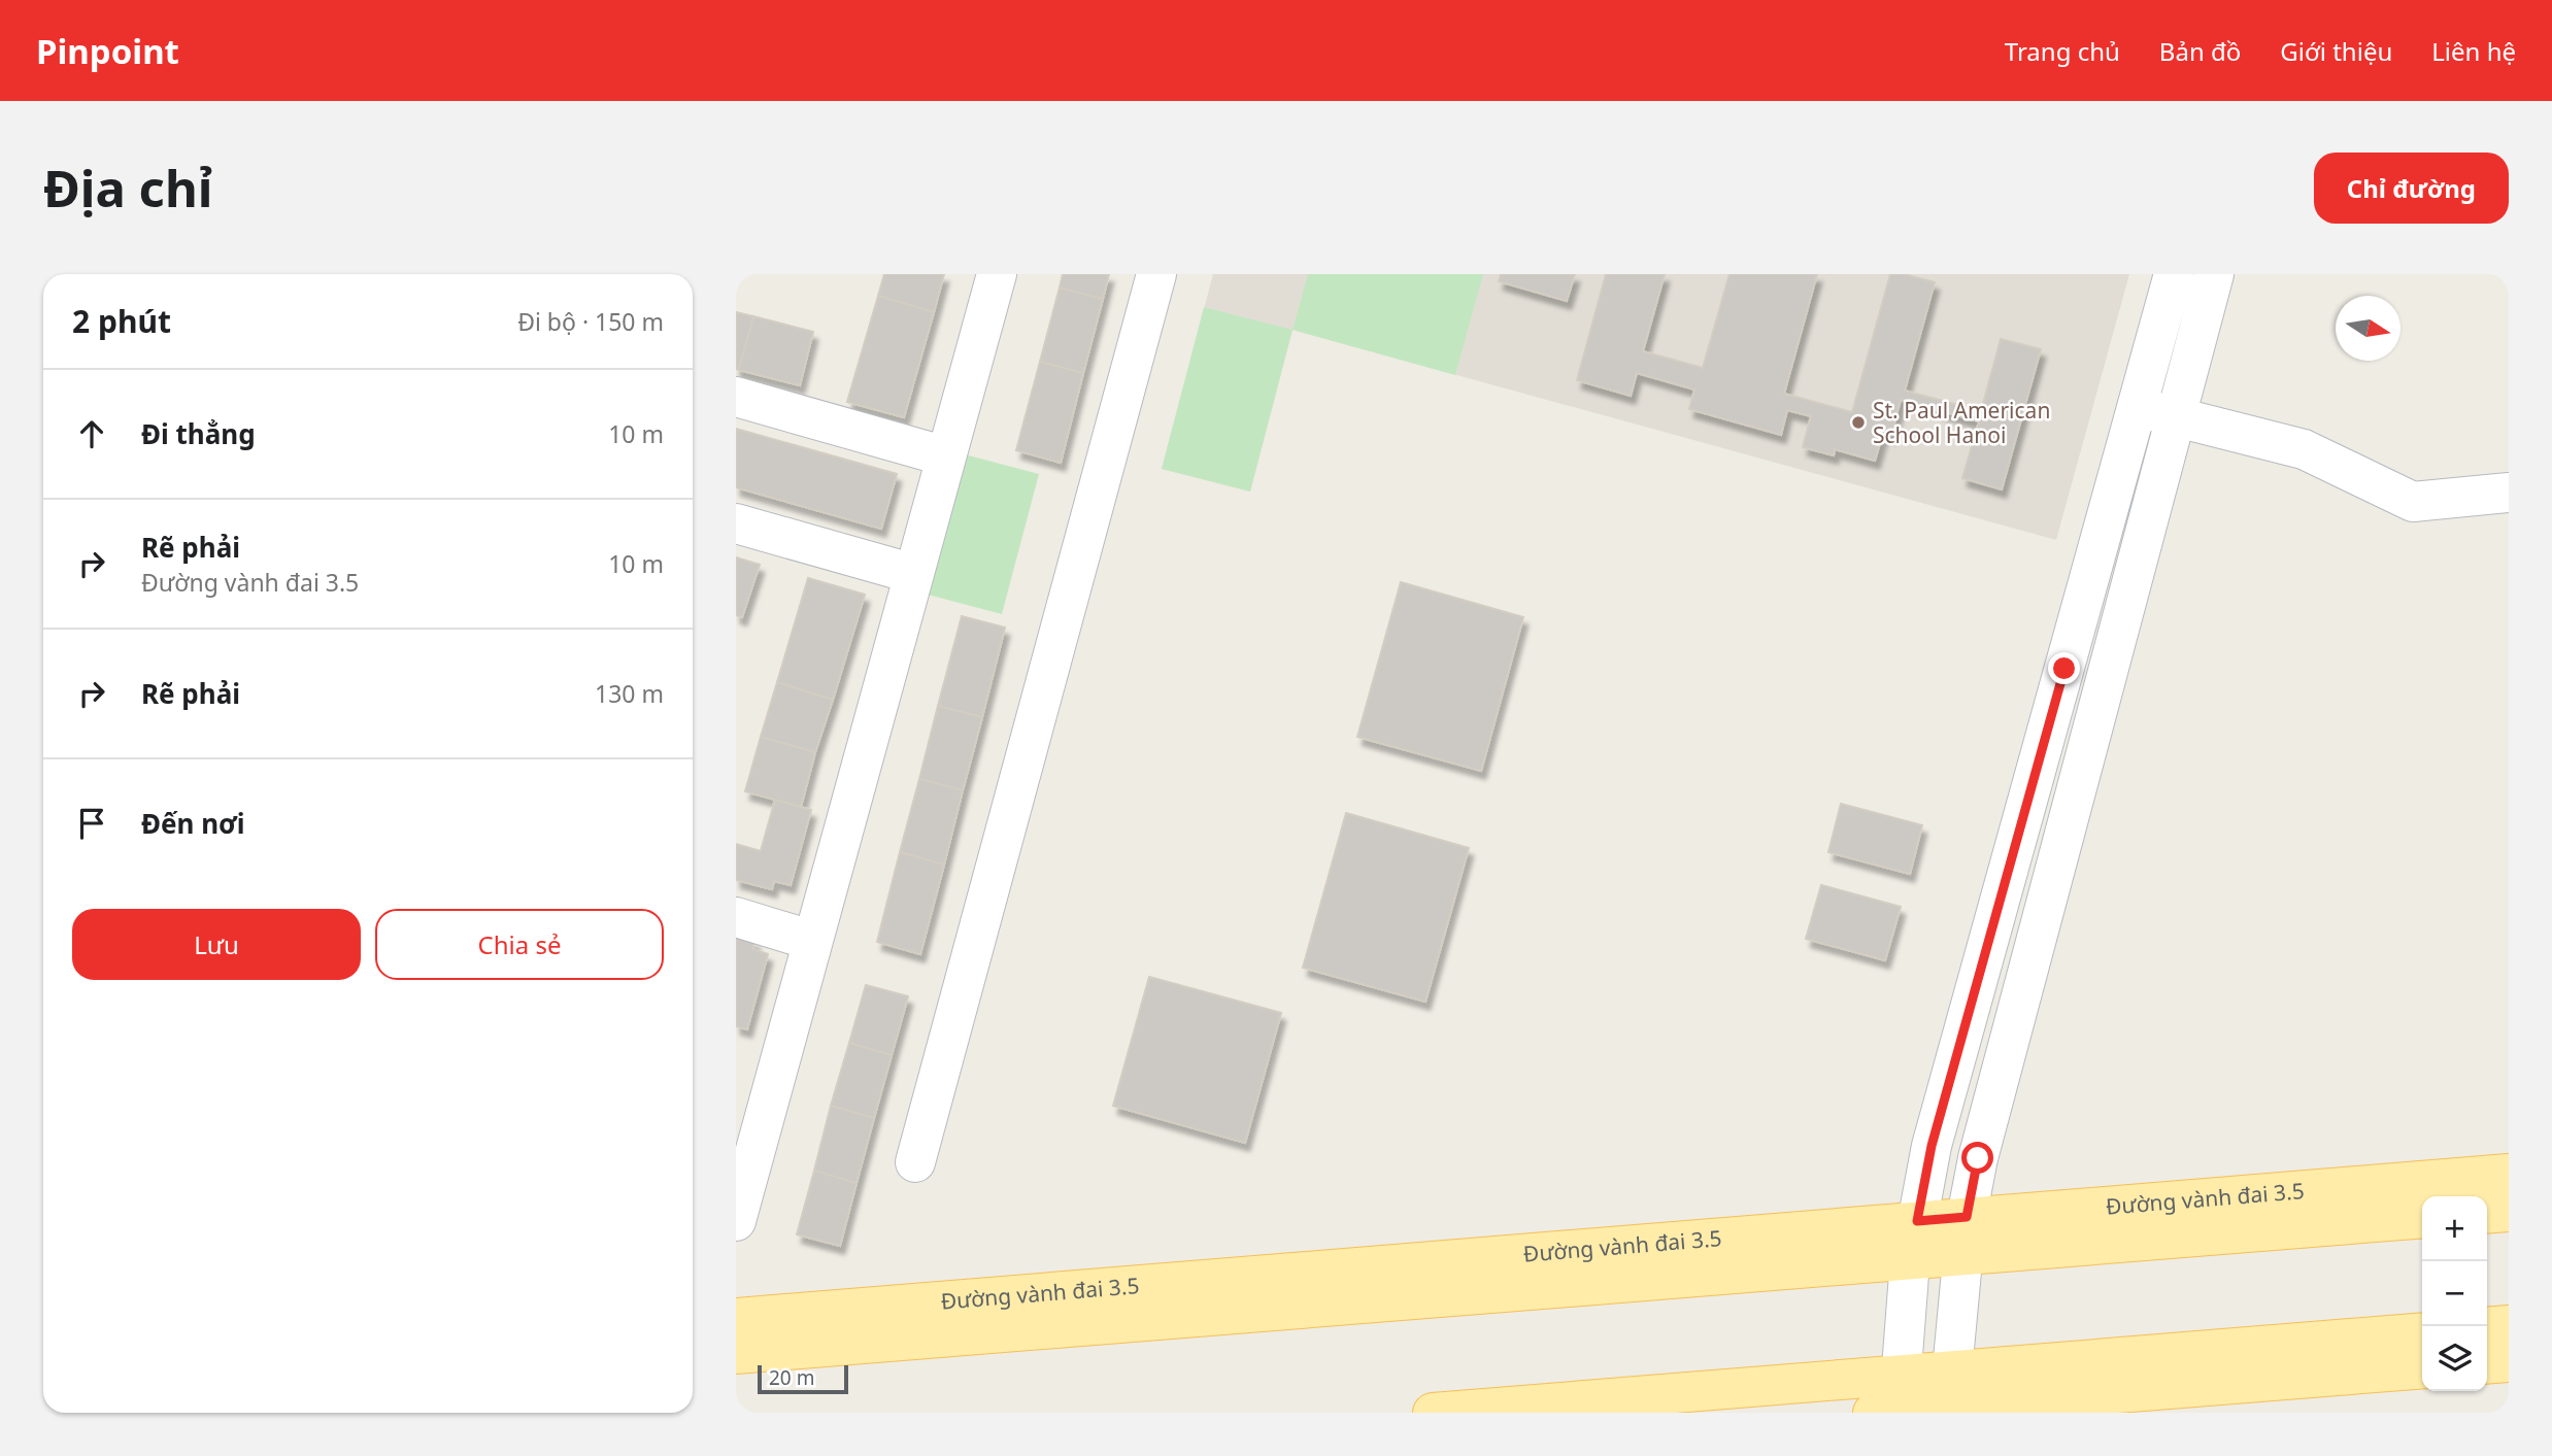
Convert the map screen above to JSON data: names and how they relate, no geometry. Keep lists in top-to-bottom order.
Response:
{
  "streets": {
    "main road": ["Đường vành đai 3.5"]
  },
  "places": ["St. Paul American School Hanoi"],
  "scale_bar": "20 m",
  "north": "right",
  "page": {
    "header": "Pinpoint",
    "nav": [
      "Trang chủ",
      "Bản đồ",
      "Giới thiệu",
      "Liên hệ"
    ],
    "buttons": [
      "Chỉ đường",
      ["Lưu", "Chia sẻ"]
    ],
    "title": "Địa chỉ",
    "heading": ["2 phút", "Đi bộ · 150 m"],
    "list": [
      ["Đi thẳng", "10 m"],
      ["Rẽ phải", "Đường vành đai 3.5", "10 m"],
      ["Rẽ phải", "130 m"],
      "Đến nơi"
    ],
    "map_buttons": ["+", "−"],
    "scale": "20 m"
  }
}
